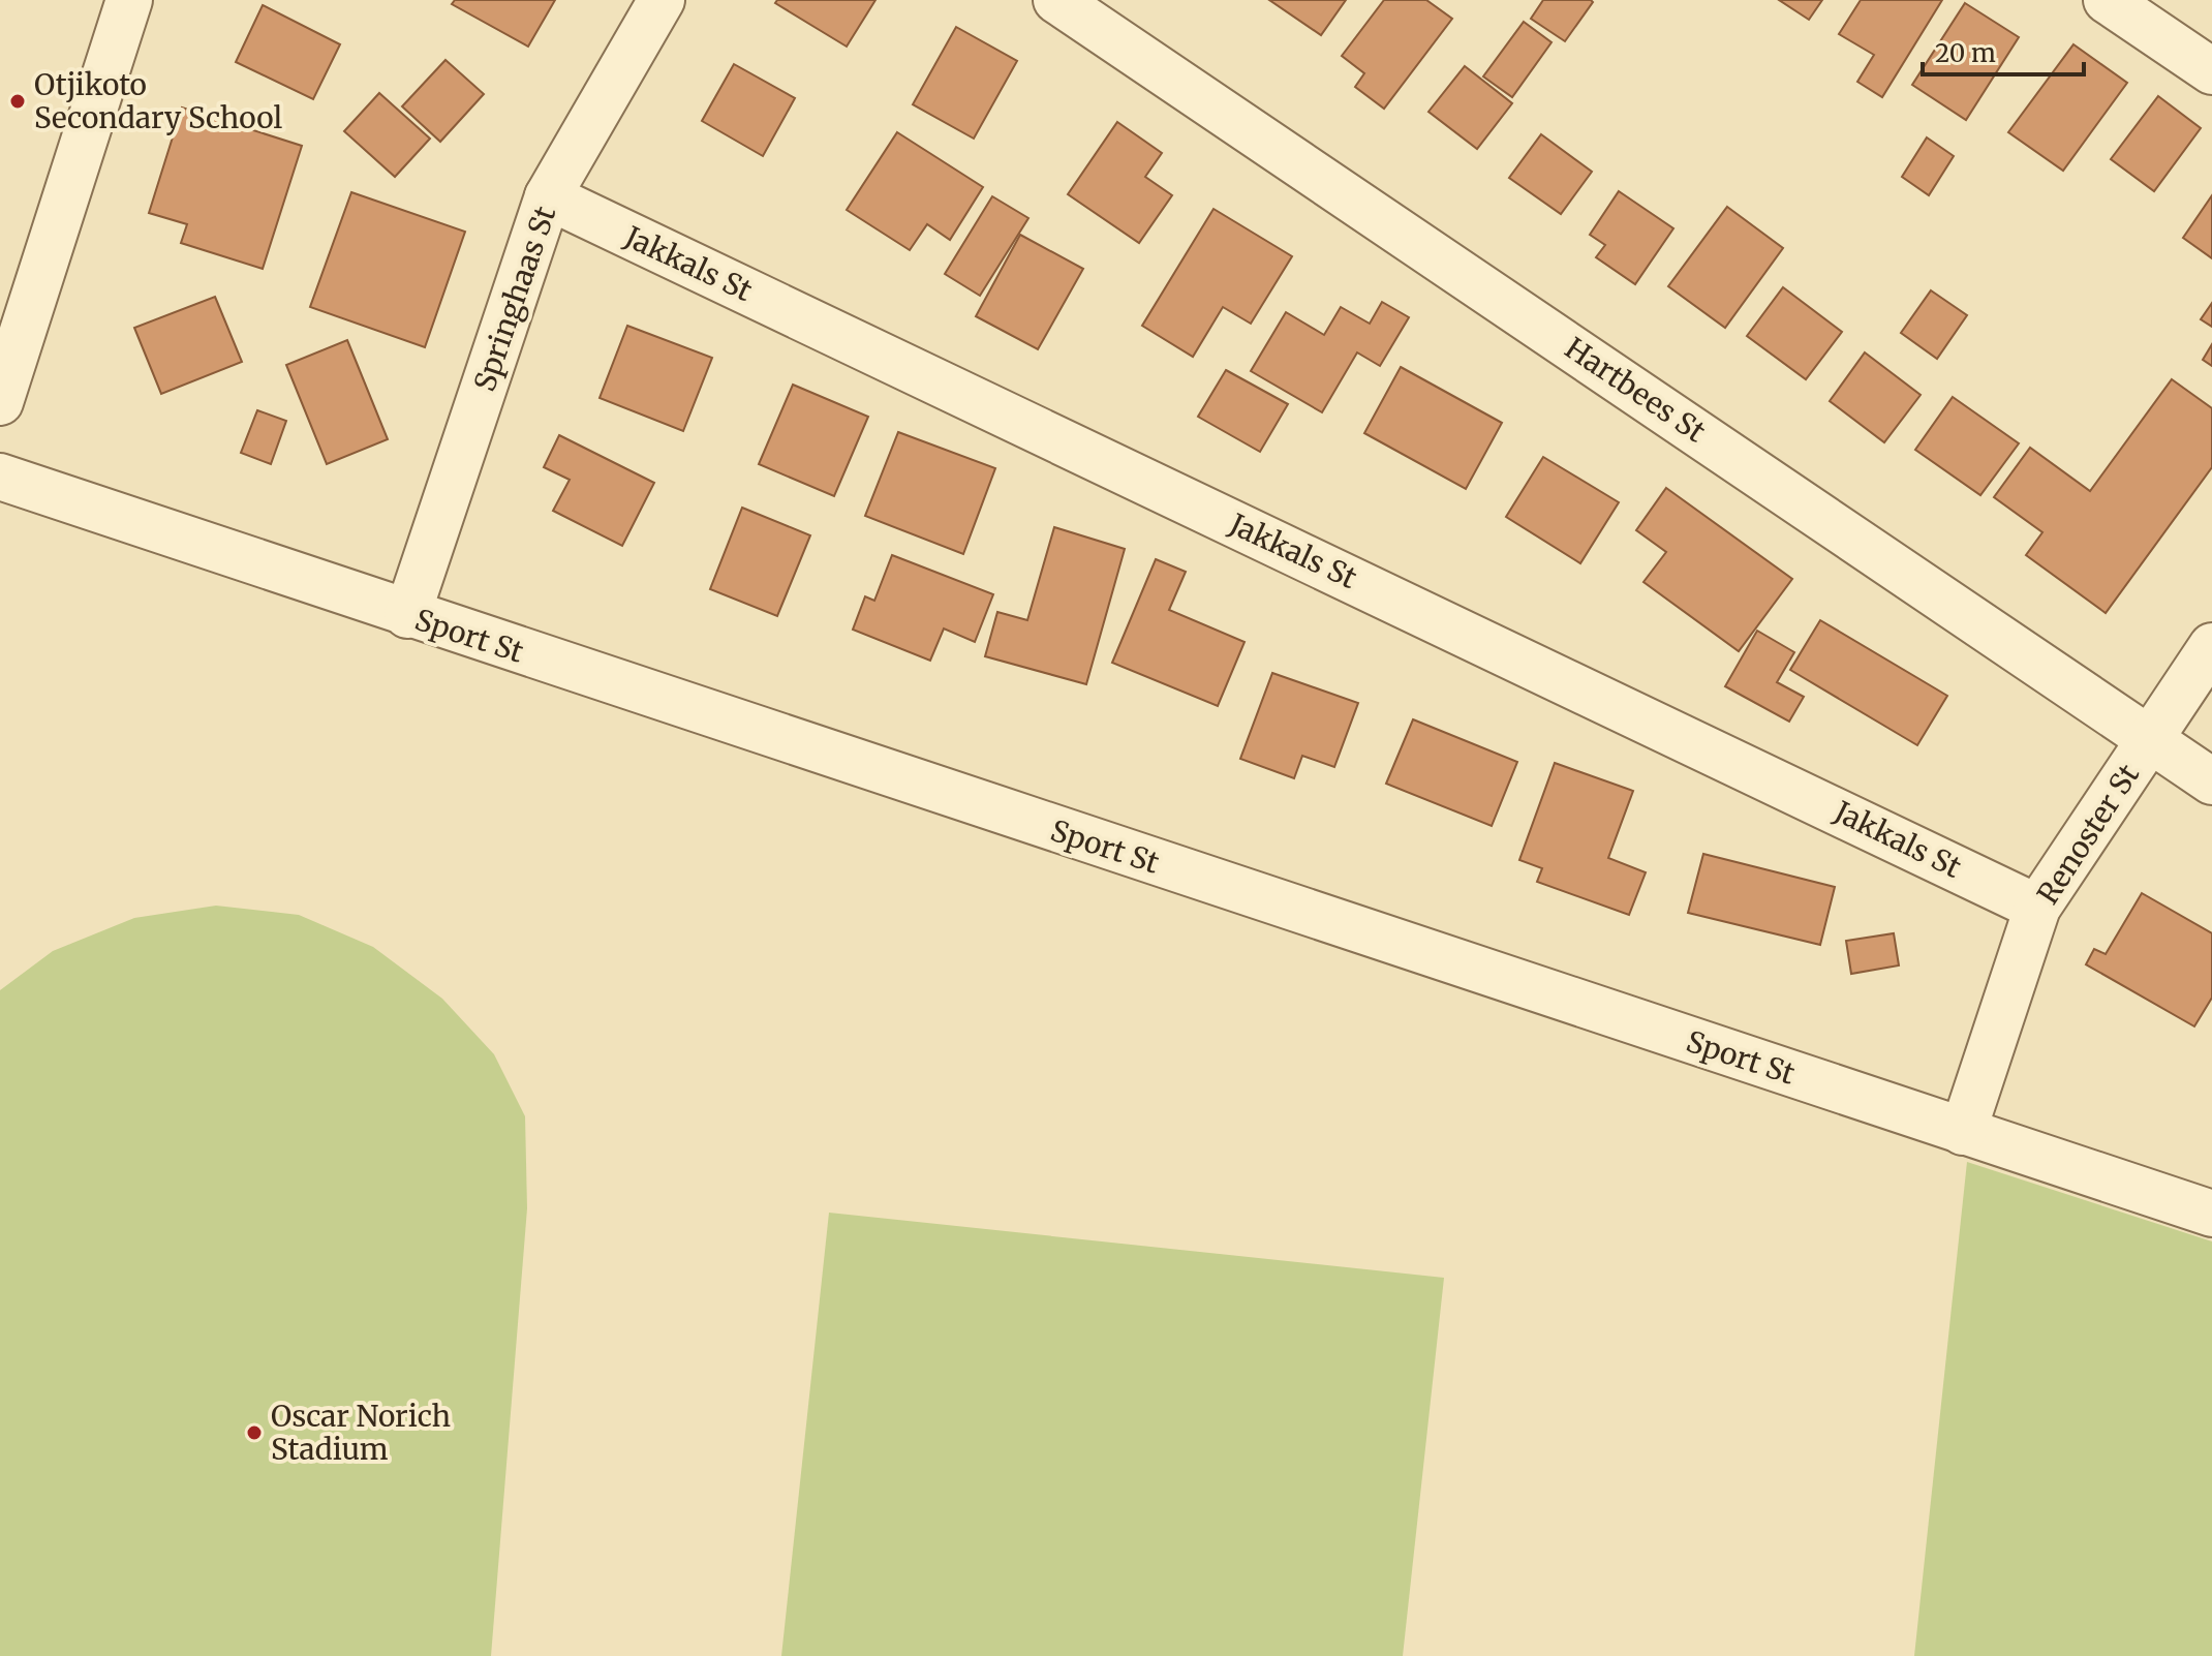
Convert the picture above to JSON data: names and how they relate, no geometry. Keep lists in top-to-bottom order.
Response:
{
  "streets": {
    "street": [
      "Jakkals St",
      "Springhaas St",
      "Hartbees St",
      "Sport St",
      "Renoster St"
    ]
  },
  "crossings": [
    ["Jakkals St", "Springhaas St"],
    ["Jakkals St", "Renoster St"],
    ["Springhaas St", "Sport St"],
    ["Hartbees St", "Renoster St"],
    ["Sport St", "Renoster St"]
  ],
  "places": ["Otjikoto Secondary School", "Oscar Norich Stadium"],
  "scale_bar": "20 m"
}
